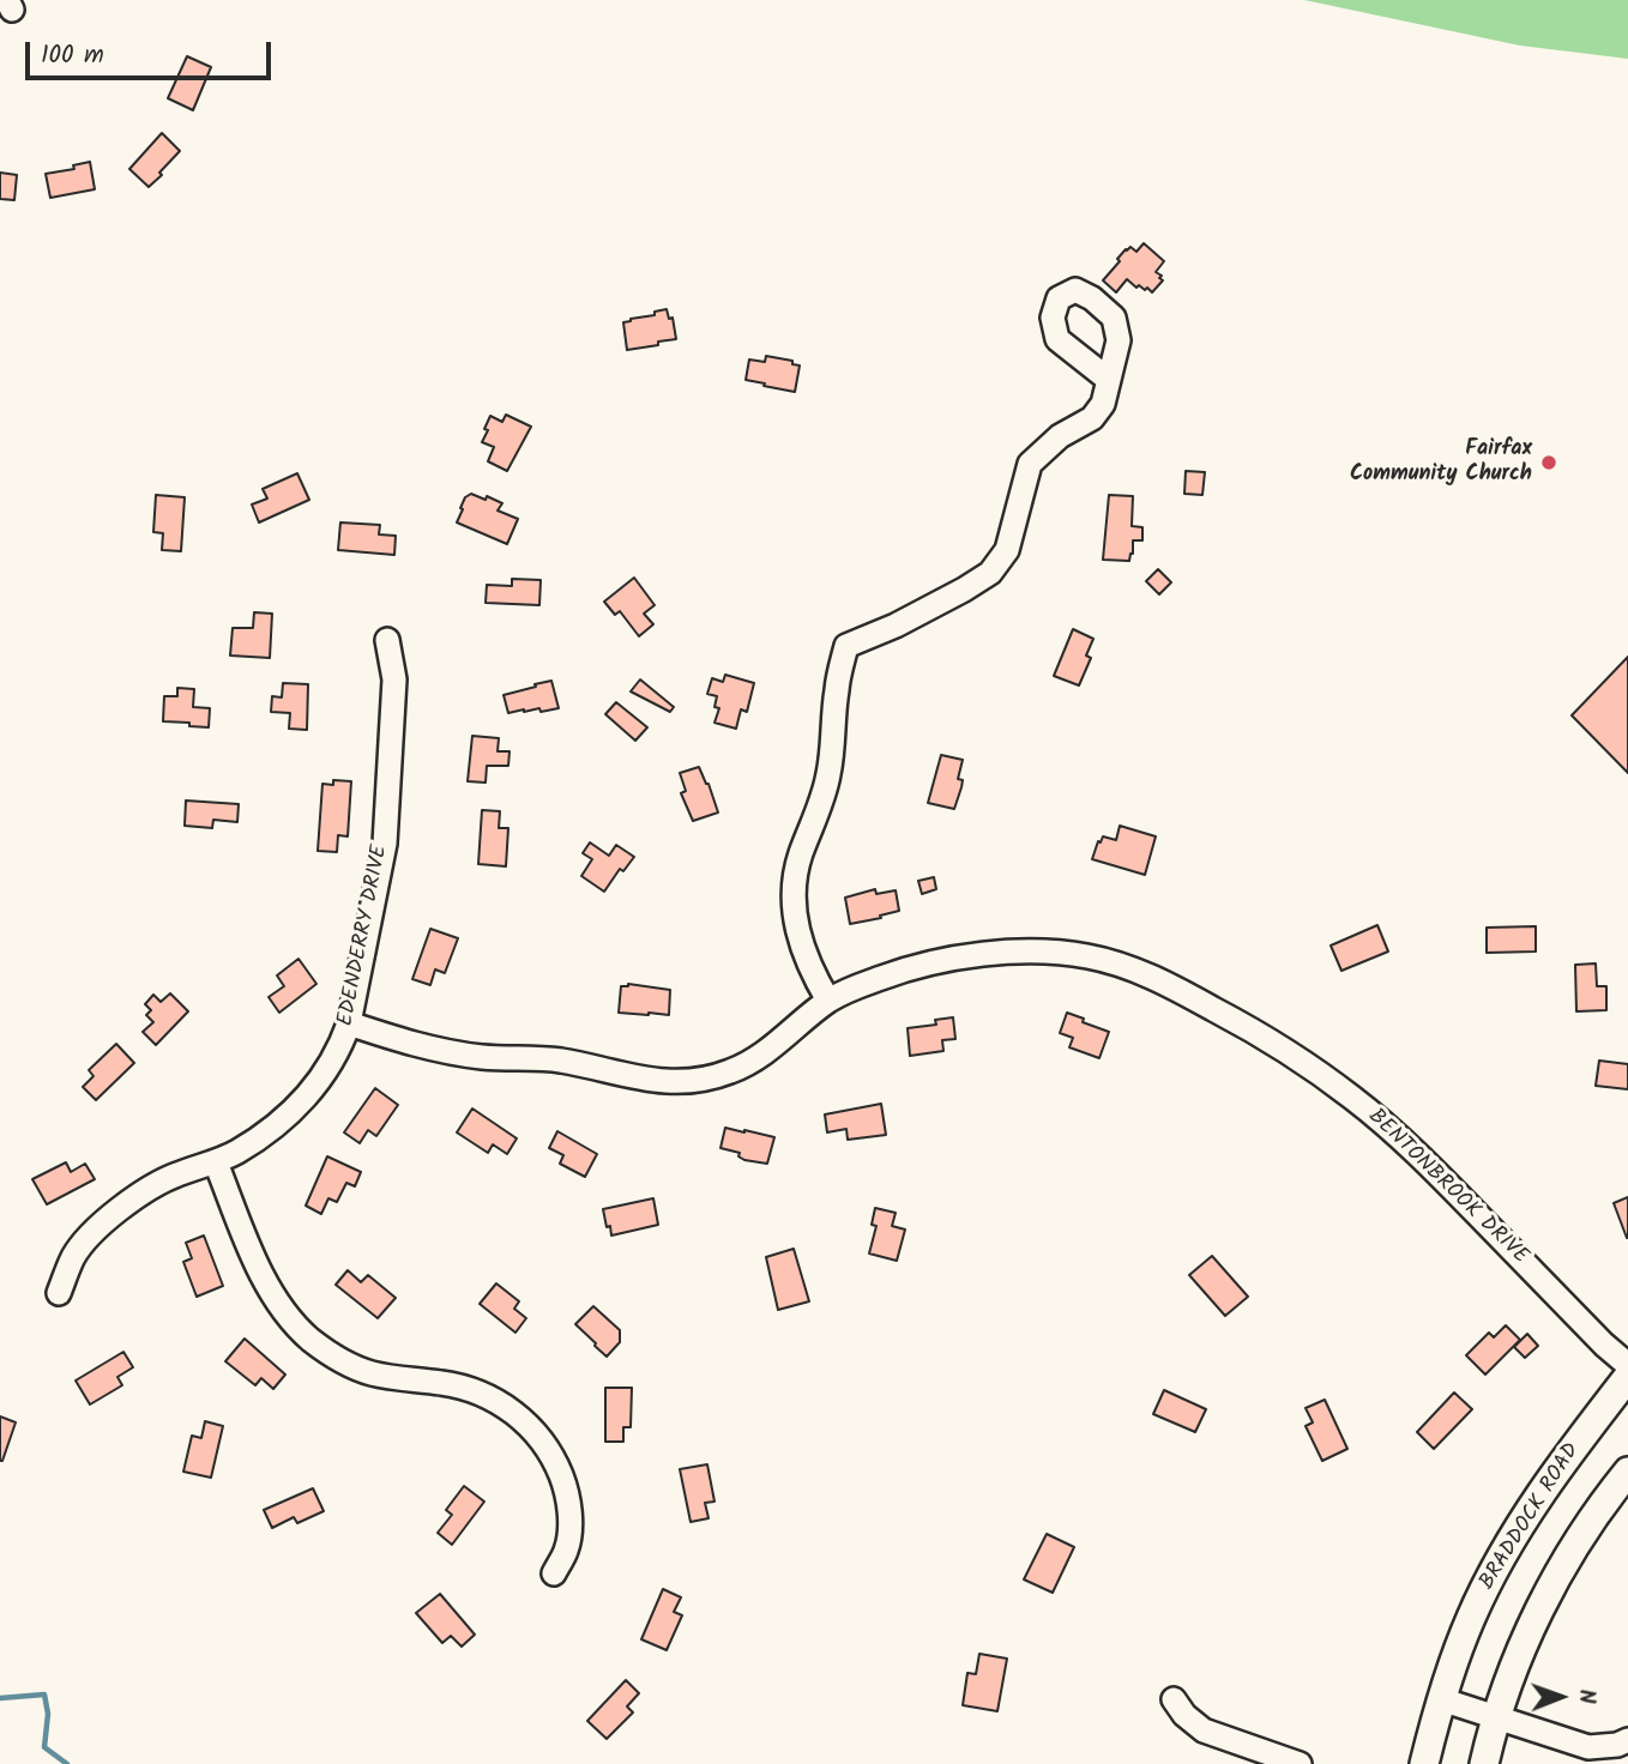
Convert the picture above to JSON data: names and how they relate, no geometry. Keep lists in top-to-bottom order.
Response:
{
  "streets": {
    "main road": ["BRADDOCK ROAD"],
    "street": ["EDENDERRY DRIVE", "BENTONBROOK DRIVE"]
  },
  "crossings": [
    ["EDENDERRY DRIVE", "BENTONBROOK DRIVE"]
  ],
  "places": ["Fairfax Community Church"],
  "scale_bar": "100 m",
  "north": "right"
}
